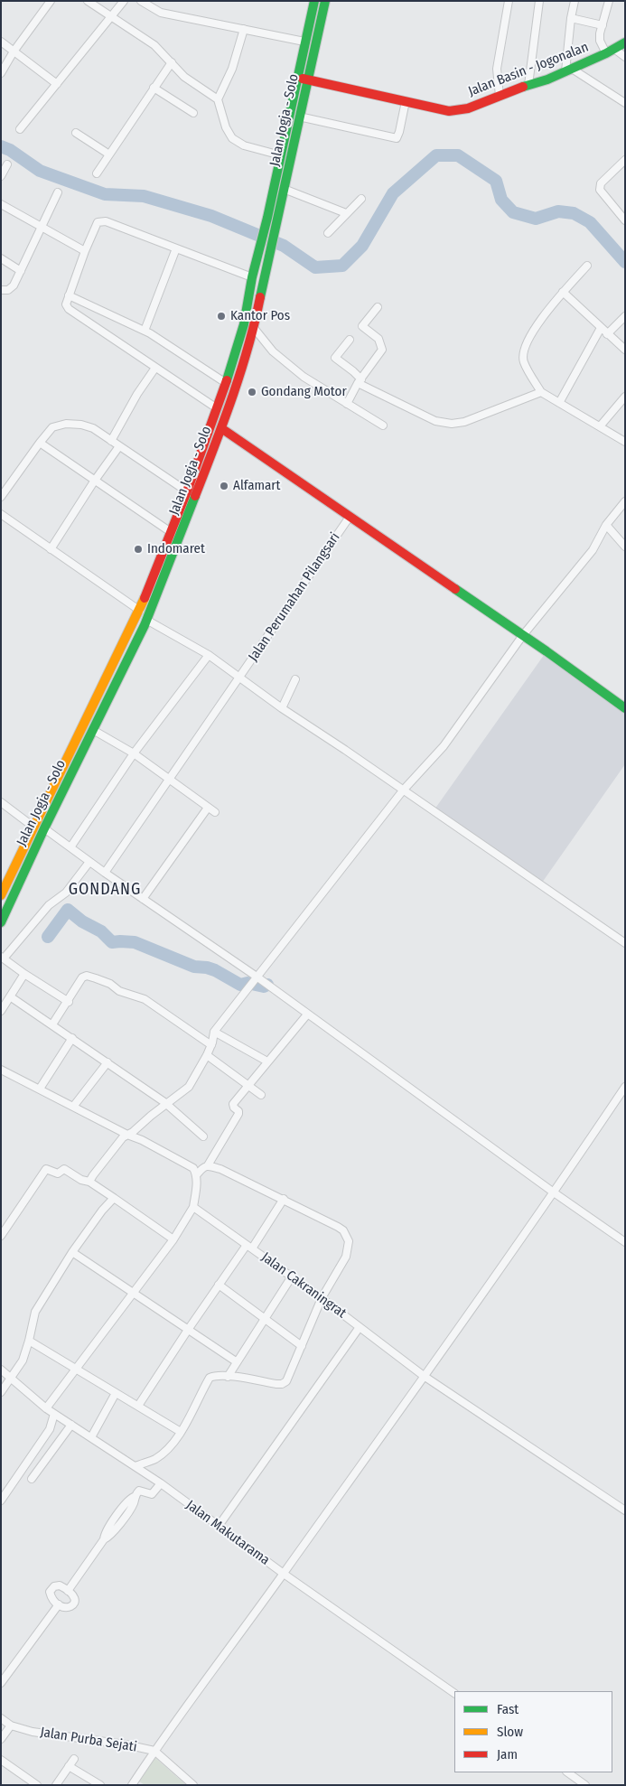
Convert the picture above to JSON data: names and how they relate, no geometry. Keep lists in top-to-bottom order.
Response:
{
  "streets": {
    "main road": ["Jalan Basin - Jogonalan", "Jalan Jogja - Solo"],
    "street": [
      "Jalan Perumahan Pilangsari",
      "Jalan Cakraningrat",
      "Jalan Makutarama",
      "Jalan Purba Sejati"
    ]
  },
  "crossings": [
    ["Jalan Basin - Jogonalan", "Jalan Jogja - Solo"]
  ],
  "districts": ["GONDANG"],
  "places": [
    "Kantor Pos",
    "Gondang Motor",
    "Alfamart",
    "Indomaret"
  ],
  "legend": ["Fast", "Slow", "Jam"]
}
